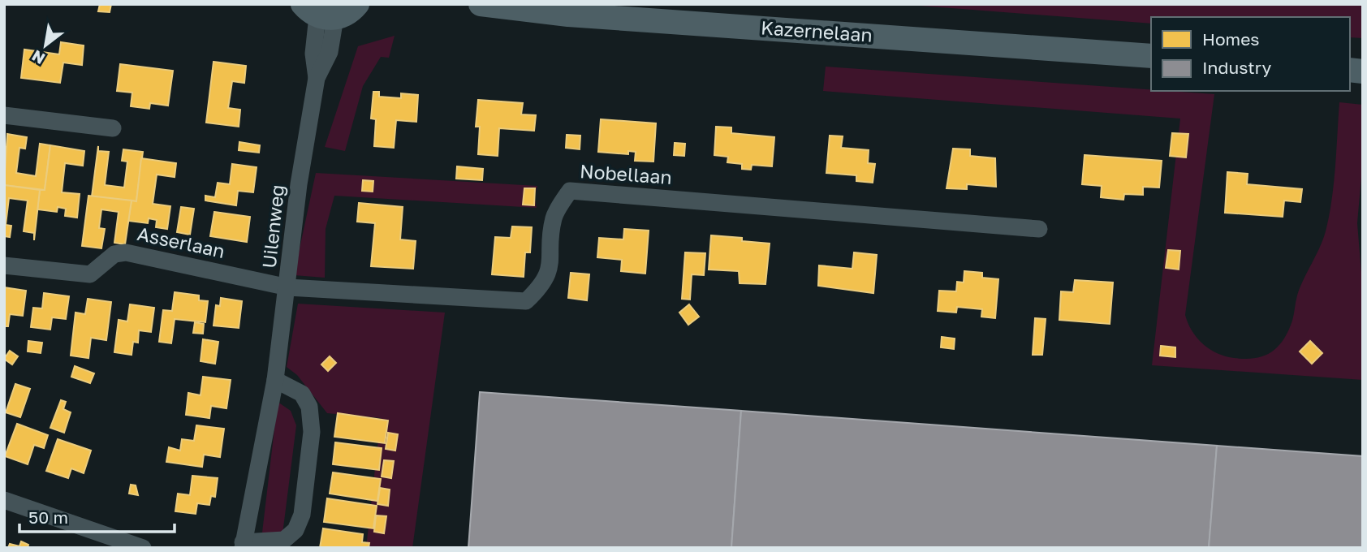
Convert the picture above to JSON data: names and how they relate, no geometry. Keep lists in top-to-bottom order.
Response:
{
  "streets": {
    "street": [
      "Kazernelaan",
      "Nobellaan",
      "Uilenweg",
      "Asserlaan"
    ]
  },
  "crossings": [
    ["Nobellaan", "Uilenweg"],
    ["Nobellaan", "Asserlaan"],
    ["Uilenweg", "Asserlaan"]
  ],
  "legend": ["Homes", "Industry"],
  "scale_bar": "50 m",
  "north": "bottom left"
}
